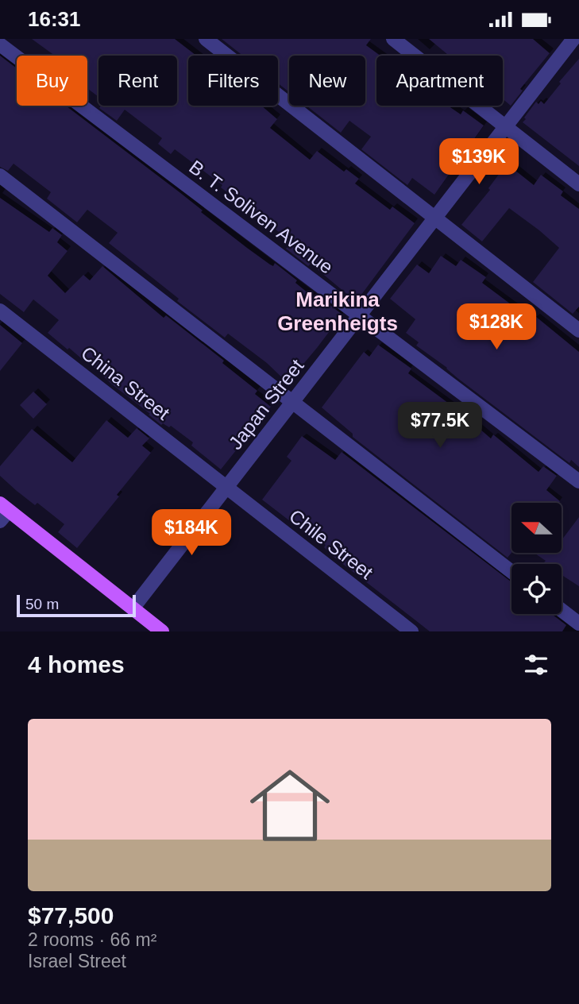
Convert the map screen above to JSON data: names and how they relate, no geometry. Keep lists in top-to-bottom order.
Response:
{
  "streets": {
    "street": [
      "B. T. Soliven Avenue",
      "China Street",
      "Japan Street",
      "Chile Street"
    ]
  },
  "crossings": [
    ["B. T. Soliven Avenue", "Japan Street"],
    ["China Street", "Japan Street"],
    ["China Street", "Chile Street"],
    ["Japan Street", "Chile Street"]
  ],
  "districts": ["Marikina Greenheigts"],
  "scale_bar": "50 m",
  "north": "left",
  "page": {
    "status": "16:31",
    "chip": [
      "Buy",
      "Rent",
      "Filters",
      "New",
      "Apartment"
    ],
    "price": [
      "$139K",
      "$128K",
      "$77.5K",
      "$184K"
    ],
    "scale": "50 m",
    "heading": "4 homes",
    "list": [
      {
        "name": "$77,500",
        "note": "2 rooms · 66 m² · Israel Street"
      }
    ]
  }
}
